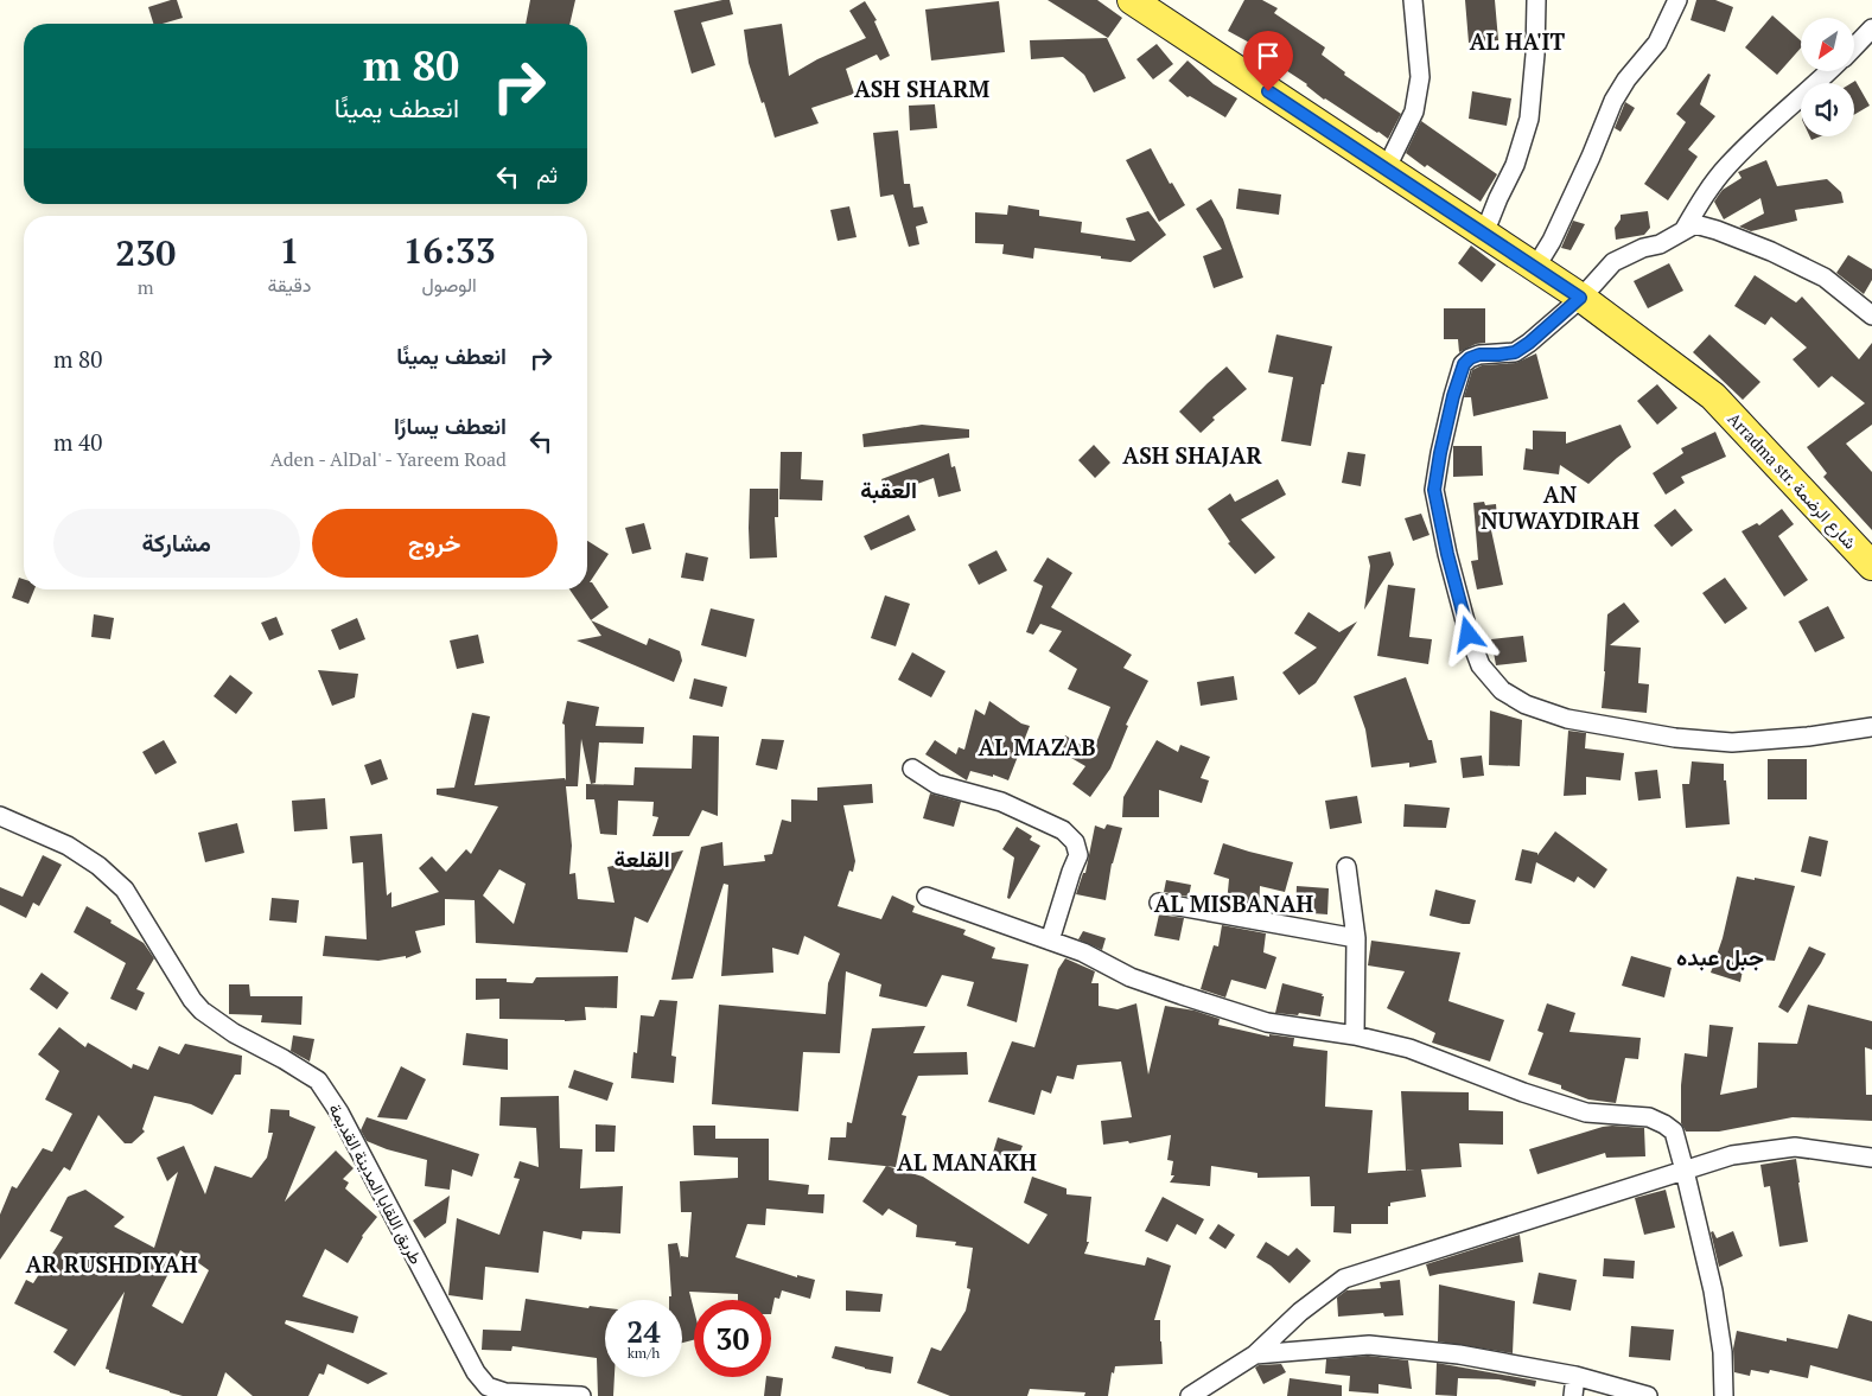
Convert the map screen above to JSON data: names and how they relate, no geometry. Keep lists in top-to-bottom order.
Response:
{
  "streets": {
    "main road": ["Arradma str. شارع الرضمة"],
    "street": ["طريق اللقايا المدينة القديمة"]
  },
  "districts": [
    "AL HA'IT",
    "ASH SHARM",
    "ASH SHAJAR",
    "العقبة",
    "AN NUWAYDIRAH",
    "AL MAZAB",
    "القلعة",
    "AL MISBANAH",
    "جبل عبده",
    "AL MANAKH",
    "AR RUSHDIYAH"
  ],
  "north": "bottom left",
  "page": {
    "turn": ["80 m", "انعطف يمينًا"],
    "then": "ثم",
    "eta": [
      "16:33",
      "الوصول",
      "1",
      "دقيقة",
      "230",
      "m"
    ],
    "list": [
      {
        "name": "انعطف يمينًا",
        "value": "80 m"
      },
      {
        "name": "انعطف يسارًا",
        "note": "Aden - AlDal' - Yareem Road",
        "value": "40 m"
      }
    ],
    "buttons": ["خروج", "مشاركة"],
    "speed": "24 km/h",
    "limit": "30"
  }
}
